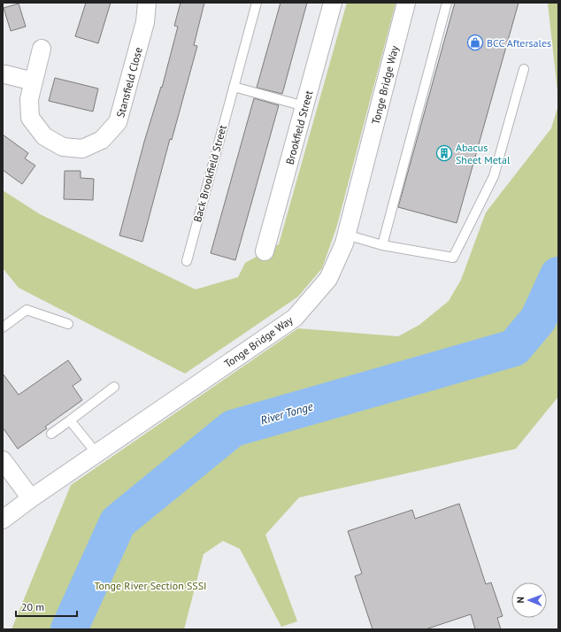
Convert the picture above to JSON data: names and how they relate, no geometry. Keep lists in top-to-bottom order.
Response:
{
  "streets": {
    "street": ["Stansfield Close", "Tonge Bridge Way", "Brookfield Street"],
    "lane": ["Back Brookfield Street"]
  },
  "water": ["River Tonge"],
  "parks": ["Tonge River Section SSSI"],
  "places": {
    "shop": ["BCC Aftersales"],
    "building": ["Abacus Sheet Metal"]
  },
  "scale_bar": "20 m",
  "north": "left"
}
